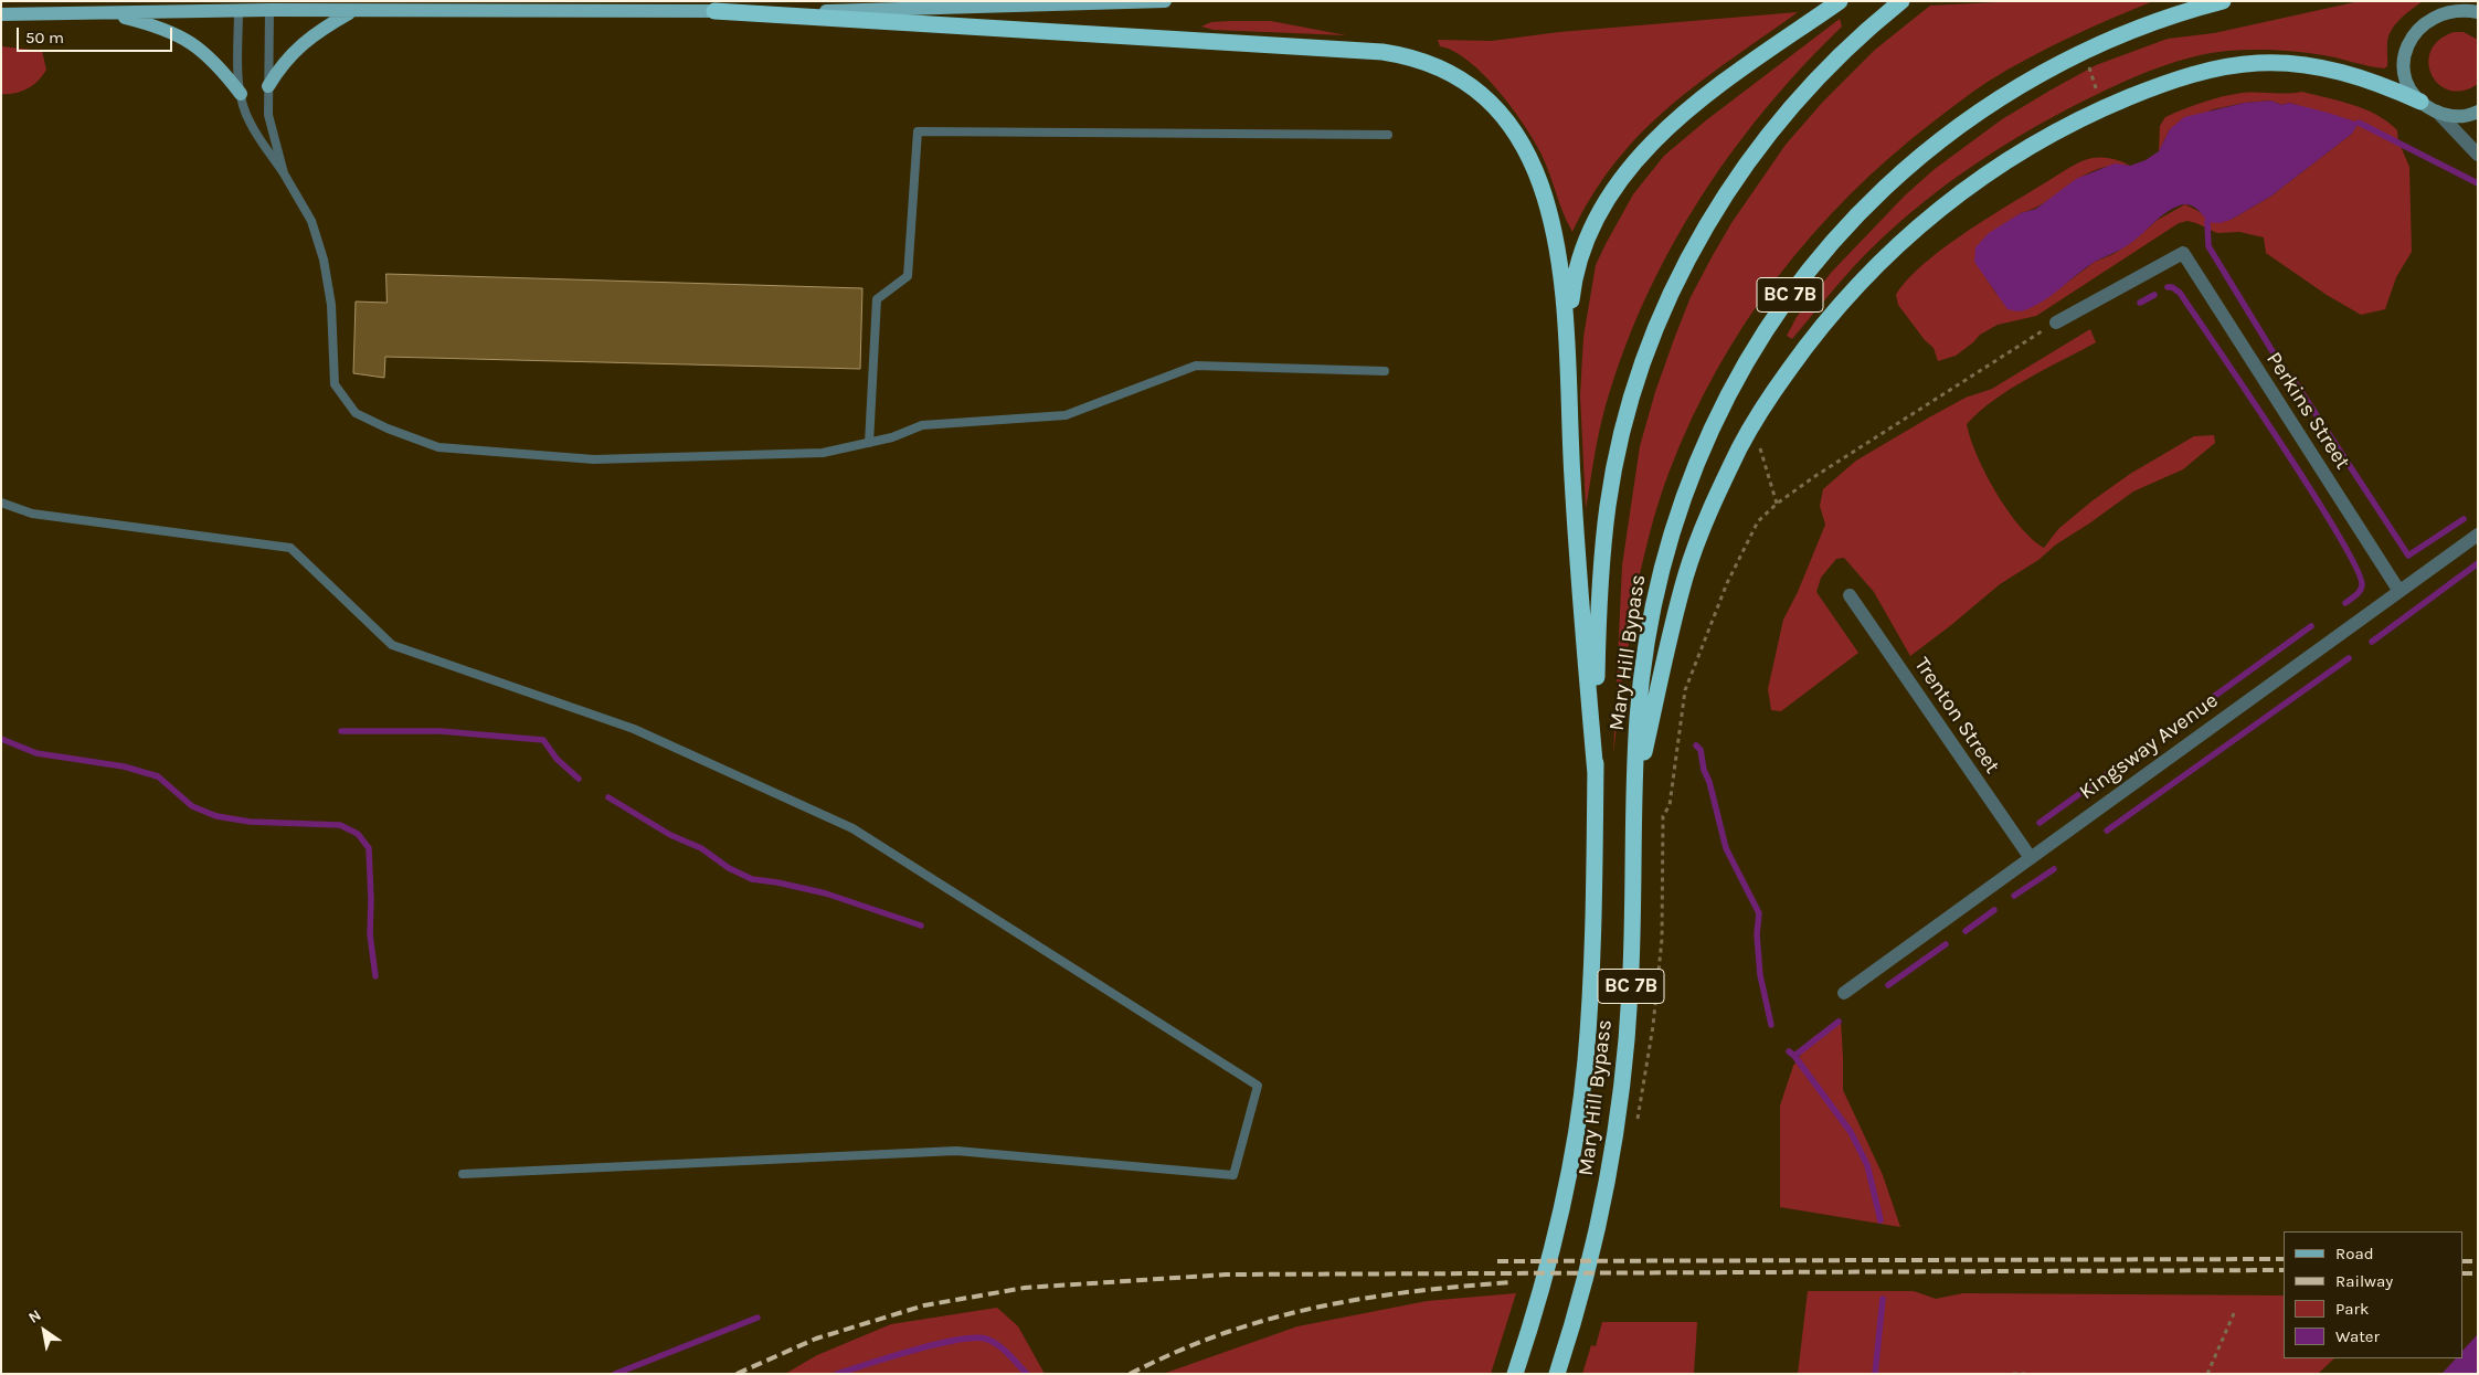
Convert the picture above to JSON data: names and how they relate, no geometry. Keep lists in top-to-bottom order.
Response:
{
  "streets": {
    "highway": ["BC 7B", "Mary Hill Bypass"],
    "street": ["Perkins Street", "Trenton Street", "Kingsway Avenue"]
  },
  "crossings": [
    ["Perkins Street", "Kingsway Avenue"],
    ["Trenton Street", "Kingsway Avenue"]
  ],
  "legend": [
    "Road",
    "Railway",
    "Park",
    "Water"
  ],
  "scale_bar": "50 m",
  "north": "top left"
}
